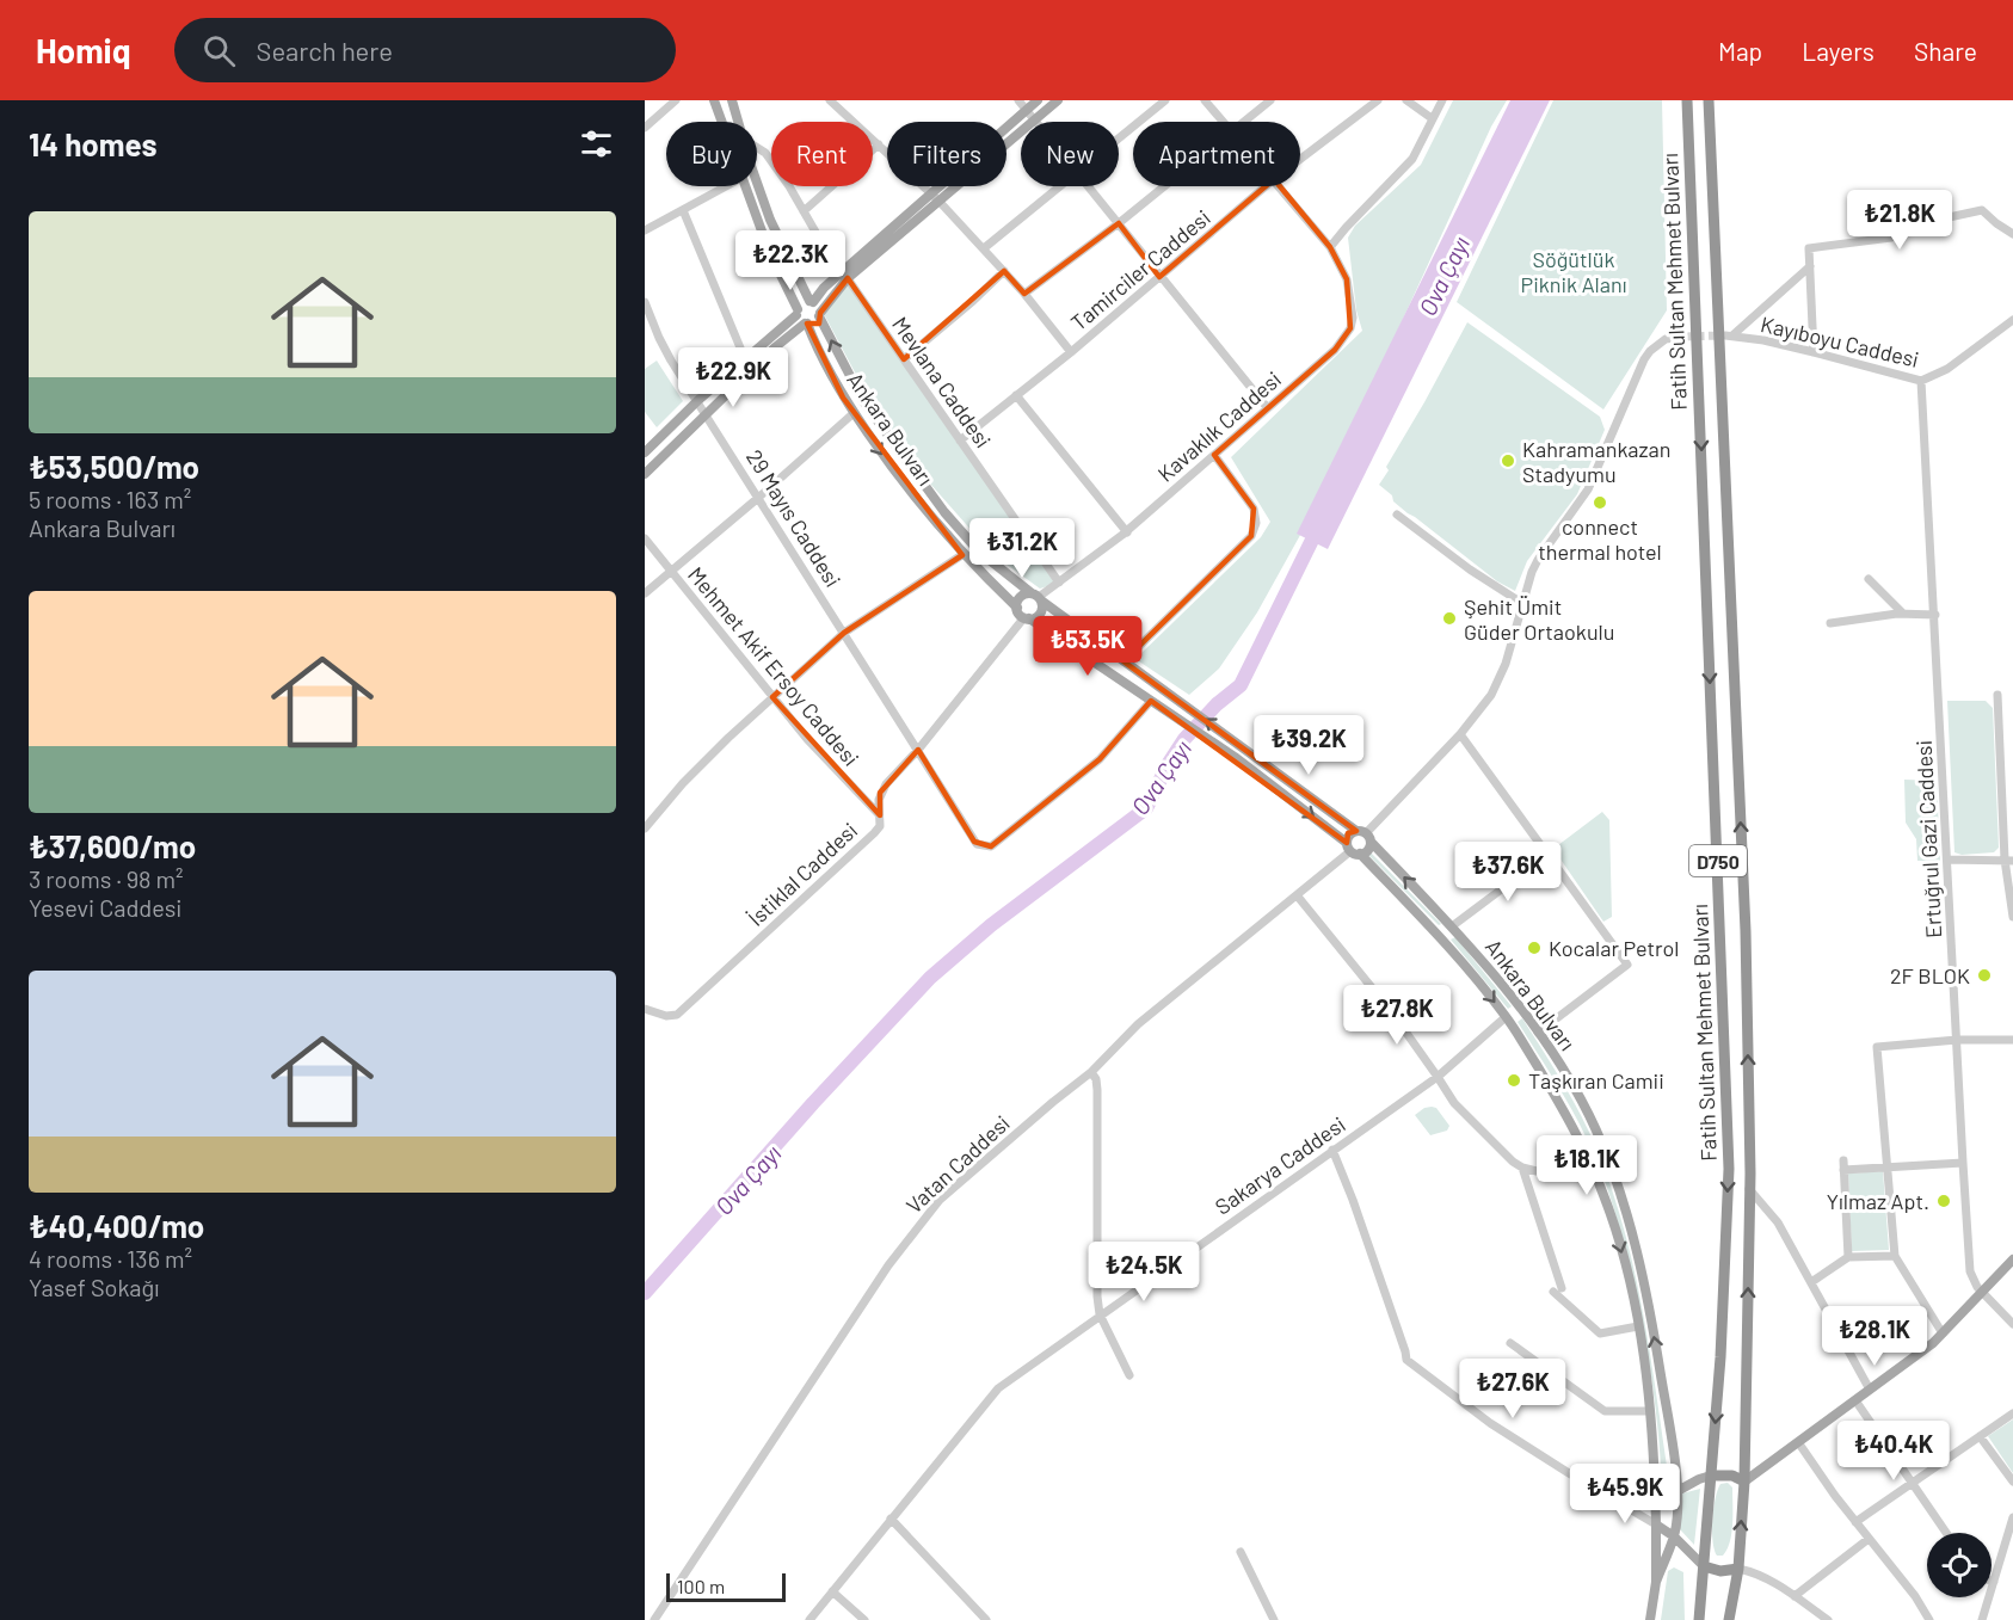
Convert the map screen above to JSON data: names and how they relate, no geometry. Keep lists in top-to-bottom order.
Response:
{
  "streets": {
    "highway": ["Fatih Sultan Mehmet Bulvarı", "D750"],
    "main road": ["Ankara Bulvarı"],
    "street": [
      "Tamirciler Caddesi",
      "Kayıboyu Caddesi",
      "Mevlana Caddesi",
      "Kavaklık Caddesi",
      "29 Mayıs Caddesi",
      "Mehmet Akif Ersoy Caddesi",
      "Ertuğrul Gazi Caddesi",
      "İstiklal Caddesi",
      "Vatan Caddesi",
      "Sakarya Caddesi"
    ]
  },
  "crossings": [
    ["Tamirciler Caddesi", "Mevlana Caddesi"],
    ["Kayıboyu Caddesi", "Ertuğrul Gazi Caddesi"],
    ["Mevlana Caddesi", "Kavaklık Caddesi"],
    ["Kavaklık Caddesi", "Ankara Bulvarı"],
    ["Ankara Bulvarı", "29 Mayıs Caddesi"],
    ["Ankara Bulvarı", "İstiklal Caddesi"],
    ["Ankara Bulvarı", "Vatan Caddesi"],
    ["Ankara Bulvarı", "Sakarya Caddesi"],
    ["29 Mayıs Caddesi", "İstiklal Caddesi"],
    ["Mehmet Akif Ersoy Caddesi", "İstiklal Caddesi"]
  ],
  "water": ["Ova Çayı"],
  "parks": ["Söğütlük Piknik Alanı"],
  "places": [
    "Kahramankazan Stadyumu",
    "connect thermal hotel",
    "Şehit Ümit Güder Ortaokulu",
    "Kocalar Petrol",
    "2F BLOK",
    "Taşkıran Camii",
    "Yılmaz Apt."
  ],
  "scale_bar": "100 m",
  "page": {
    "header": "Homiq",
    "search": "Search here",
    "nav": ["Map", "Layers", "Share"],
    "heading": "14 homes",
    "chip": [
      "Buy",
      "Rent",
      "Filters",
      "New",
      "Apartment"
    ],
    "list": [
      {
        "name": "₺53,500/mo",
        "note": "5 rooms · 163 m² · Ankara Bulvarı"
      },
      {
        "name": "₺37,600/mo",
        "note": "3 rooms · 98 m² · Yesevi Caddesi"
      },
      {
        "name": "₺40,400/mo",
        "note": "4 rooms · 136 m² · Yasef Sokağı"
      }
    ],
    "price": [
      "₺21.8K",
      "₺22.3K",
      "₺22.9K",
      "₺31.2K",
      "₺53.5K",
      "₺39.2K",
      "₺37.6K",
      "₺27.8K",
      "₺18.1K",
      "₺24.5K",
      "₺28.1K",
      "₺27.6K",
      "₺40.4K",
      "₺45.9K"
    ],
    "scale": "100 m"
  }
}
